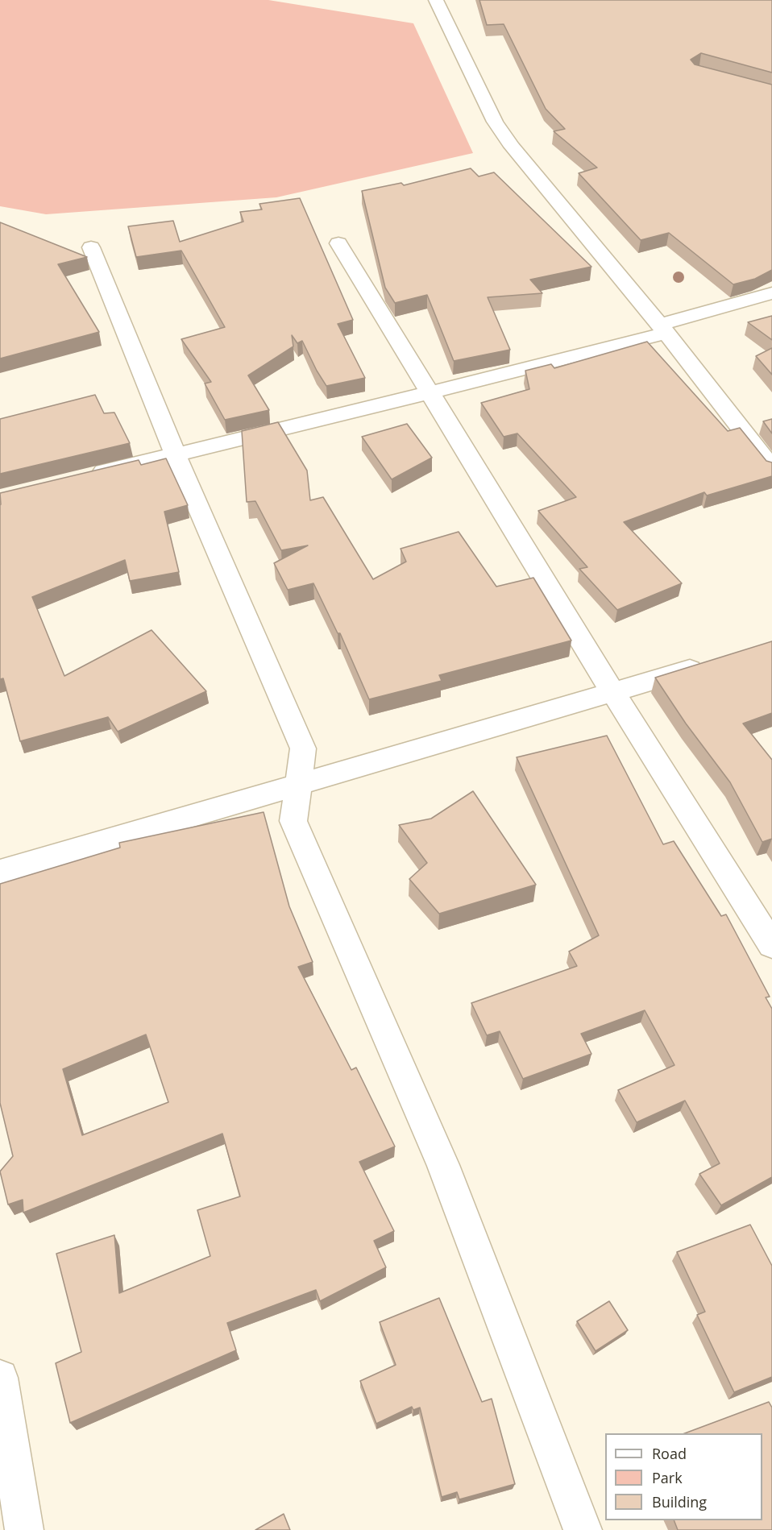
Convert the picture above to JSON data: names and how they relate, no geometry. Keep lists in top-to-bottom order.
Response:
{
  "legend": ["Road", "Park", "Building"]
}
